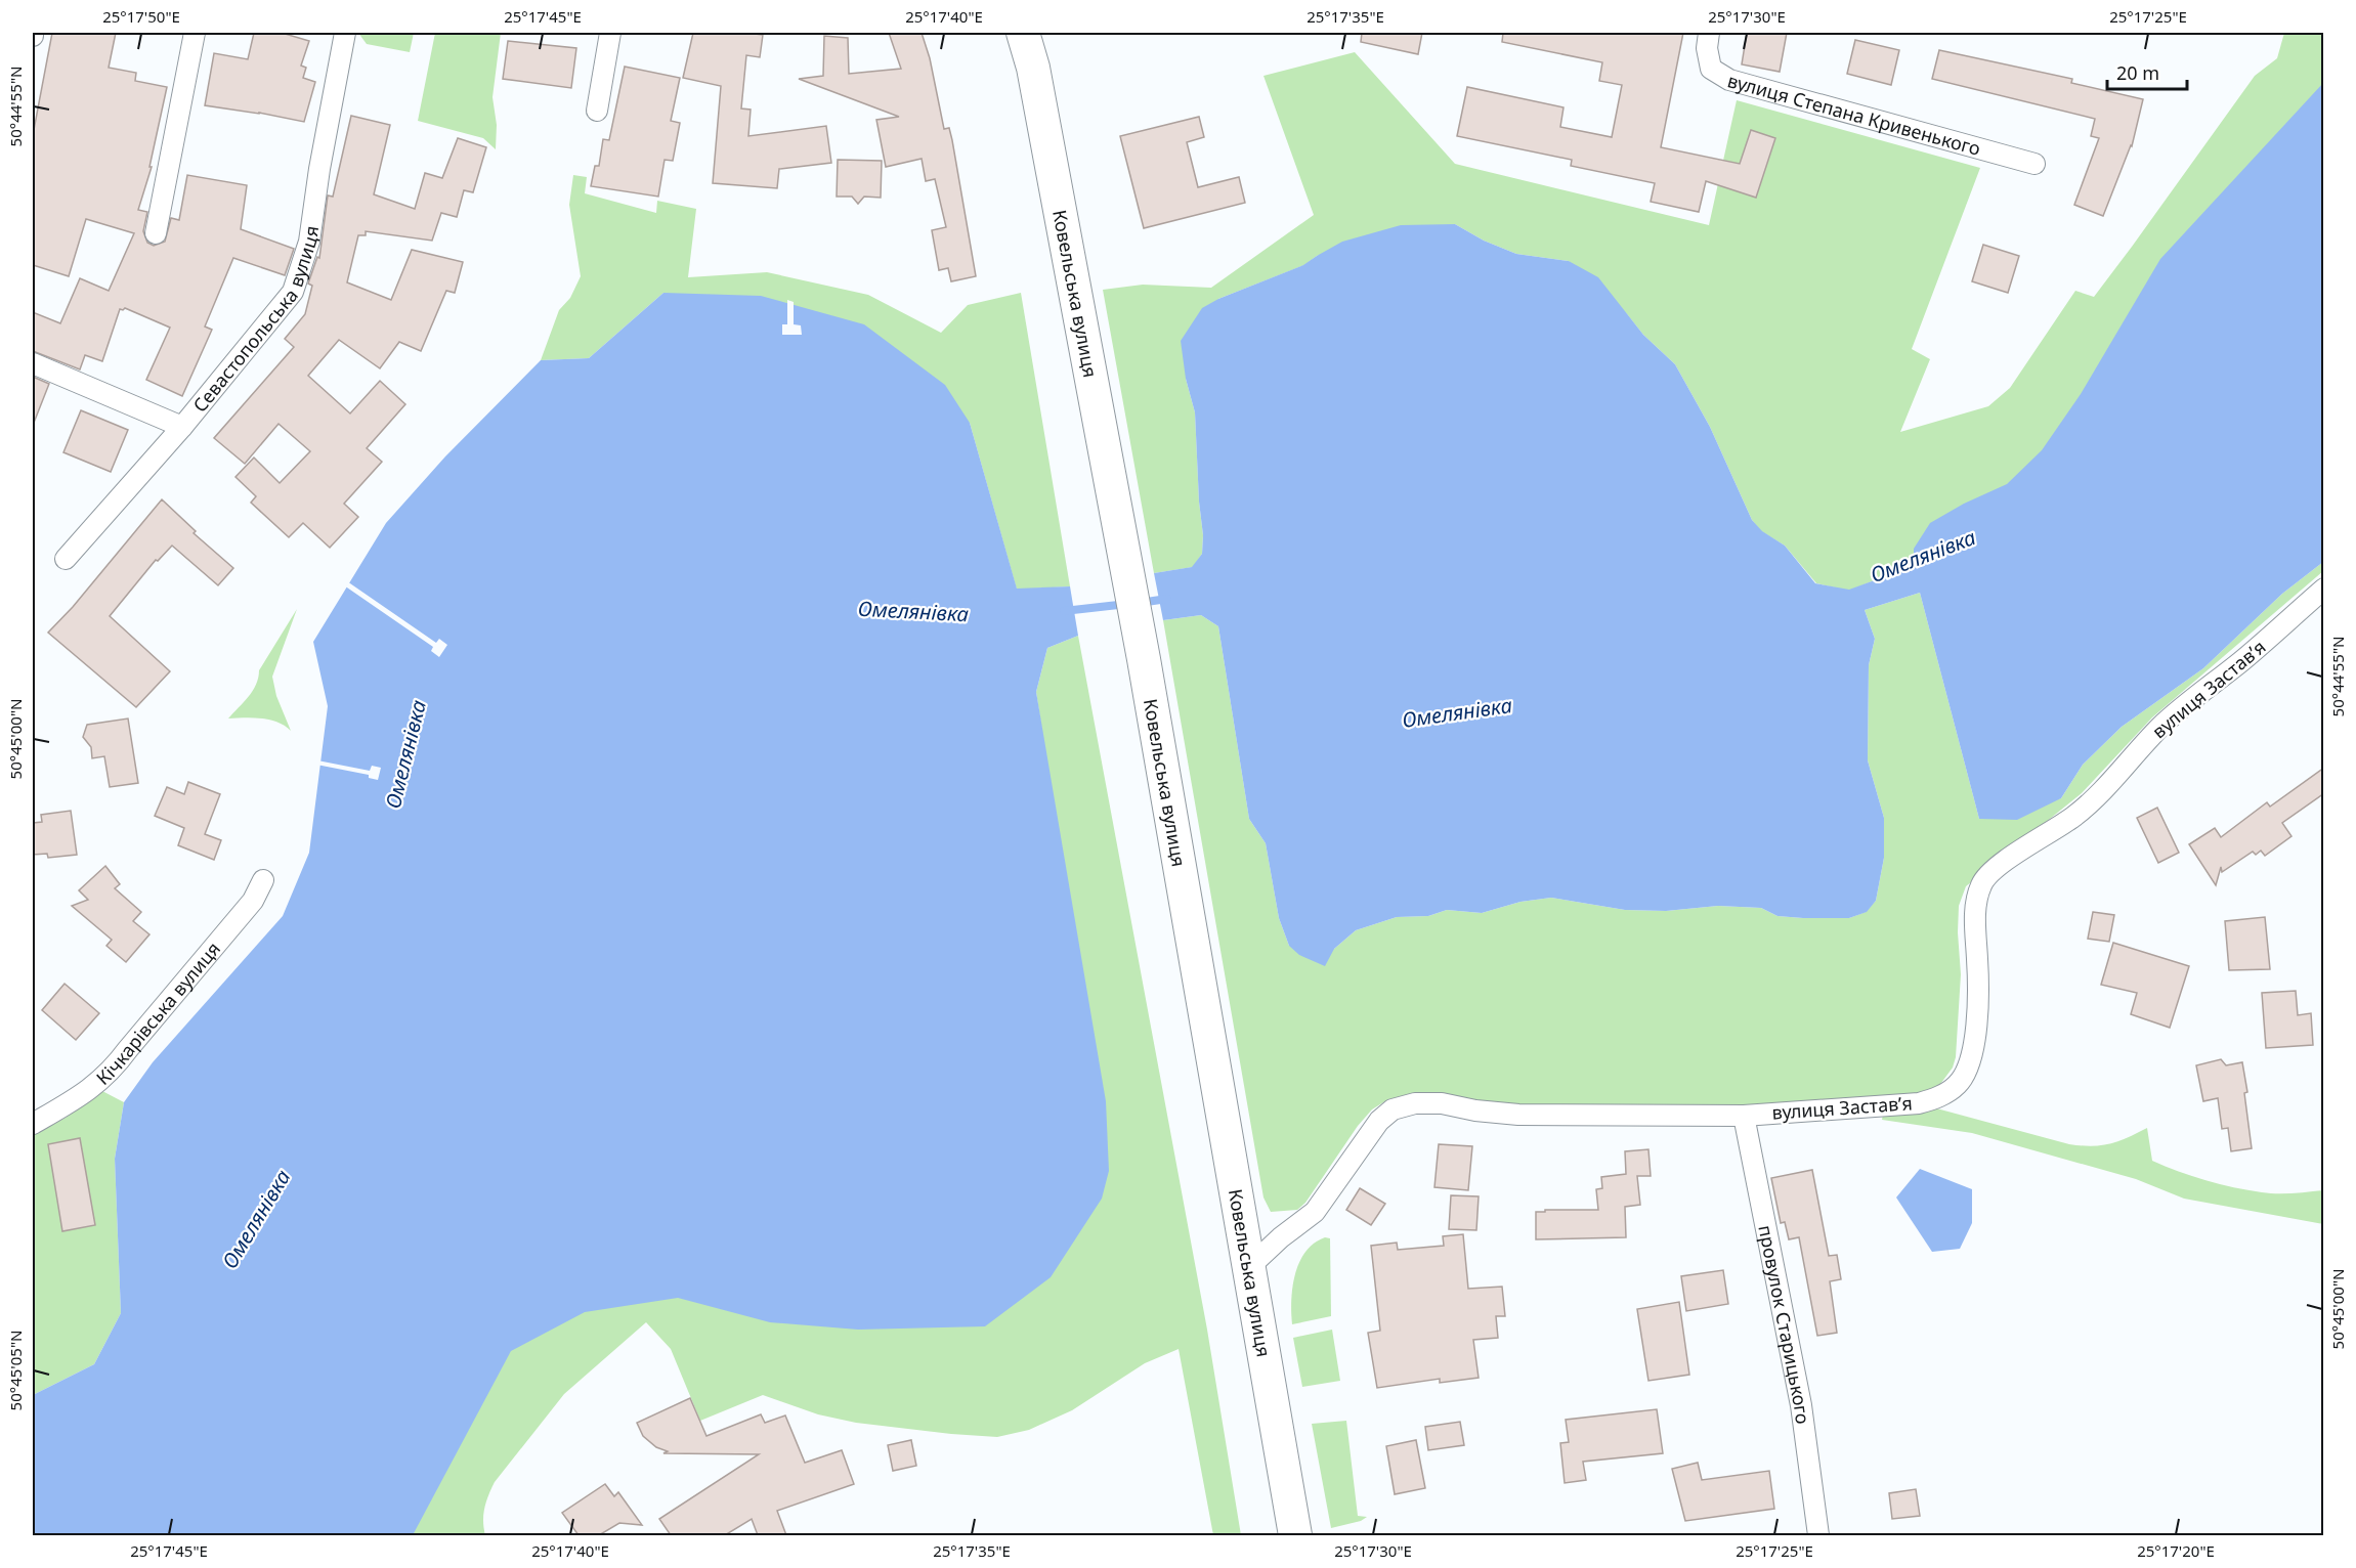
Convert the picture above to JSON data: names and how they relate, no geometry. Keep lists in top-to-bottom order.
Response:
{
  "streets": {
    "main road": ["Ковельська вулиця"],
    "street": [
      "вулиця Степана Кривенького",
      "Севастопольська вулиця",
      "вулиця Заставʼя",
      "Кічкарівська вулиця",
      "провулок Старицького"
    ]
  },
  "crossings": [
    ["Ковельська вулиця", "вулиця Заставʼя"],
    ["вулиця Заставʼя", "провулок Старицького"]
  ],
  "water": ["Омелянівка"],
  "scale_bar": "20 m",
  "coordinates": [
    "25°17'50\"E",
    "25°17'45\"E",
    "25°17'40\"E",
    "25°17'35\"E",
    "25°17'30\"E",
    "25°17'25\"E",
    "50°44'55\"N",
    "50°45'00\"N",
    "50°45'05\"N",
    "25°17'20\"E"
  ]
}
